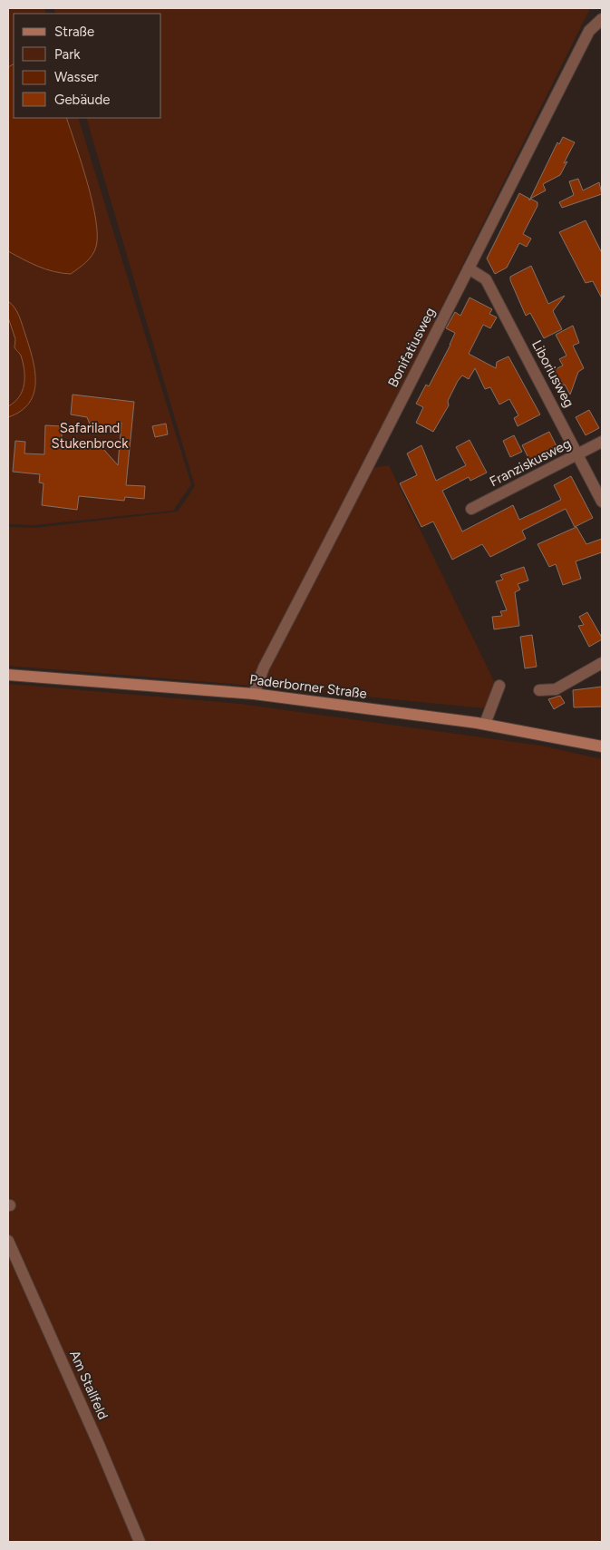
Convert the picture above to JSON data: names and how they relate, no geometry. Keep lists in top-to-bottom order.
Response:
{
  "streets": {
    "main road": ["Paderborner Straße"],
    "street": [
      "Bonifatiusweg",
      "Liboriusweg",
      "Franziskusweg",
      "Am Stallfeld"
    ]
  },
  "crossings": [
    ["Bonifatiusweg", "Liboriusweg"],
    ["Bonifatiusweg", "Paderborner Straße"],
    ["Liboriusweg", "Franziskusweg"]
  ],
  "parks": ["Safariland Stukenbrock"],
  "legend": [
    "Straße",
    "Park",
    "Wasser",
    "Gebäude"
  ]
}
